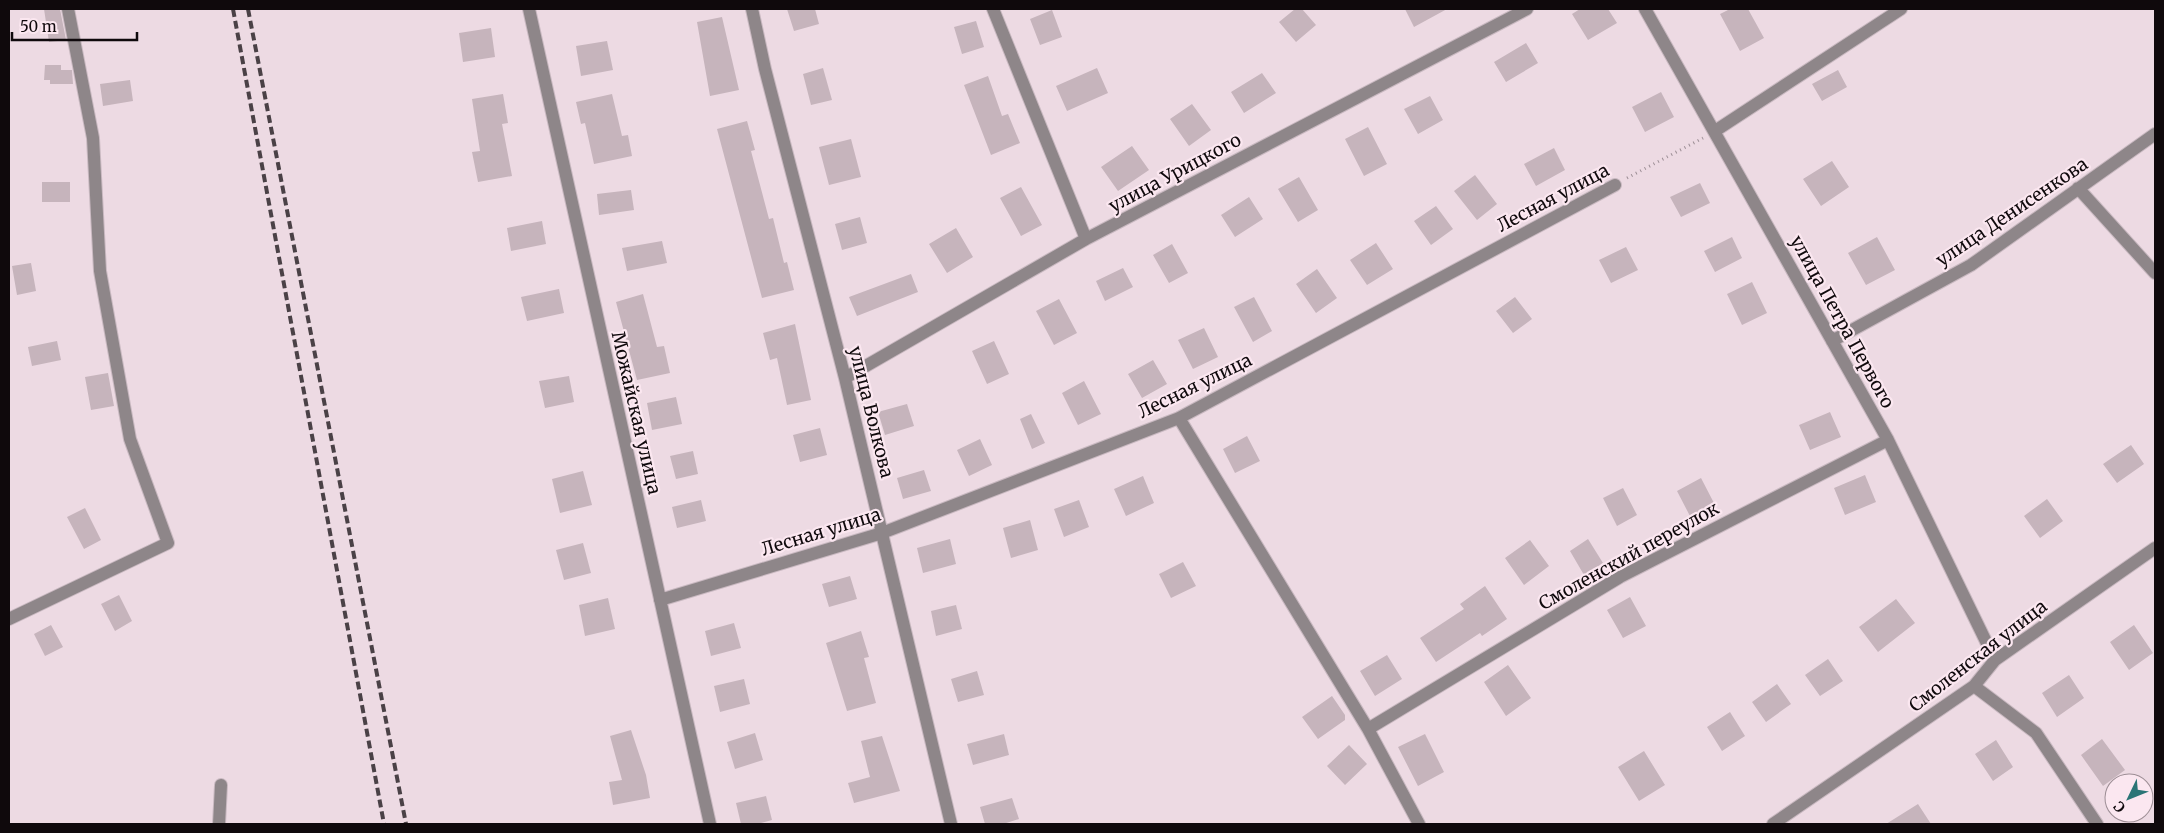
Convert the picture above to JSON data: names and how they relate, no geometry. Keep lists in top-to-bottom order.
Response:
{
  "streets": {
    "street": [
      "улица Урицкого",
      "Лесная улица",
      "улица Денисенкова",
      "улица Петра Первого",
      "улица Волкова",
      "Можайская улица",
      "Смоленский переулок",
      "Смоленская улица"
    ]
  },
  "crossings": [
    ["улица Урицкого", "улица Волкова"],
    ["Лесная улица", "улица Петра Первого"],
    ["Лесная улица", "улица Волкова"],
    ["Лесная улица", "Можайская улица"],
    ["улица Денисенкова", "улица Петра Первого"],
    ["улица Петра Первого", "Смоленский переулок"],
    ["улица Петра Первого", "Смоленская улица"]
  ],
  "scale_bar": "50 m",
  "north": "bottom left"
}
